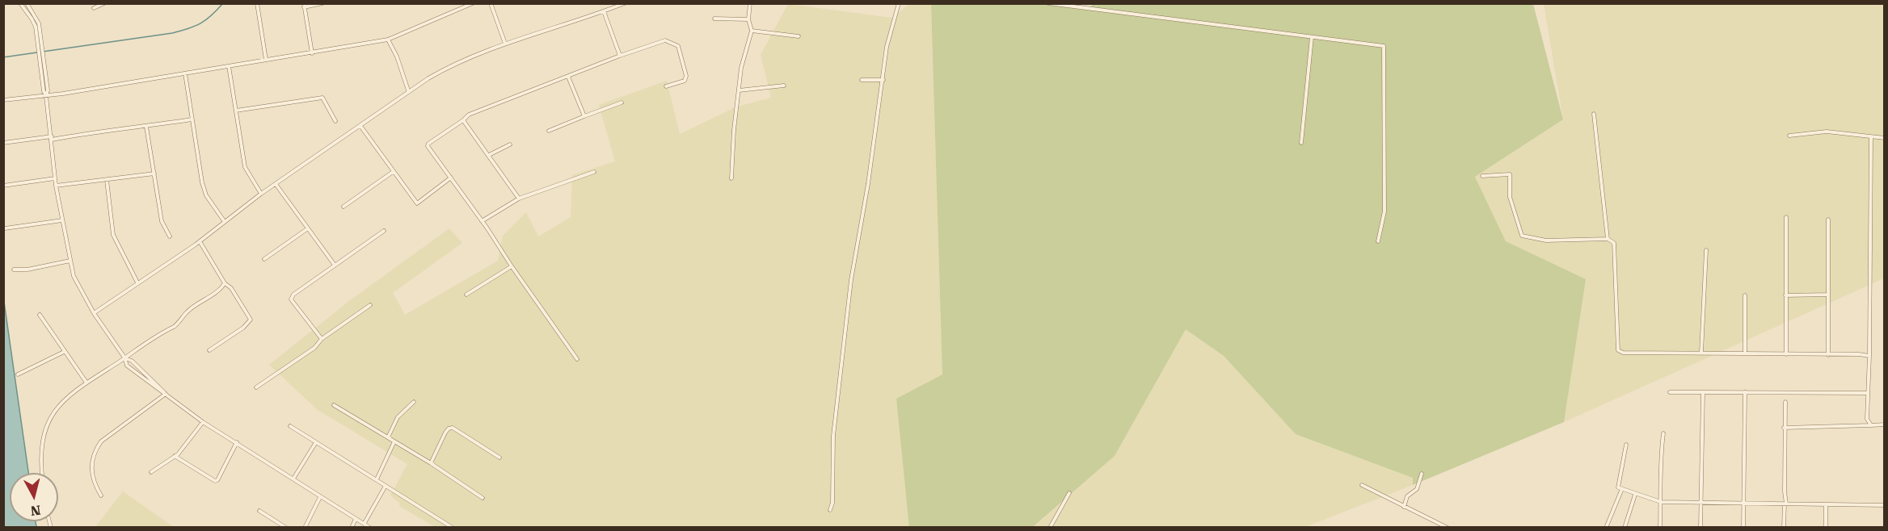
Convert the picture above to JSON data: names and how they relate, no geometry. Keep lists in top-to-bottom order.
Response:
{
  "north": "bottom"
}
